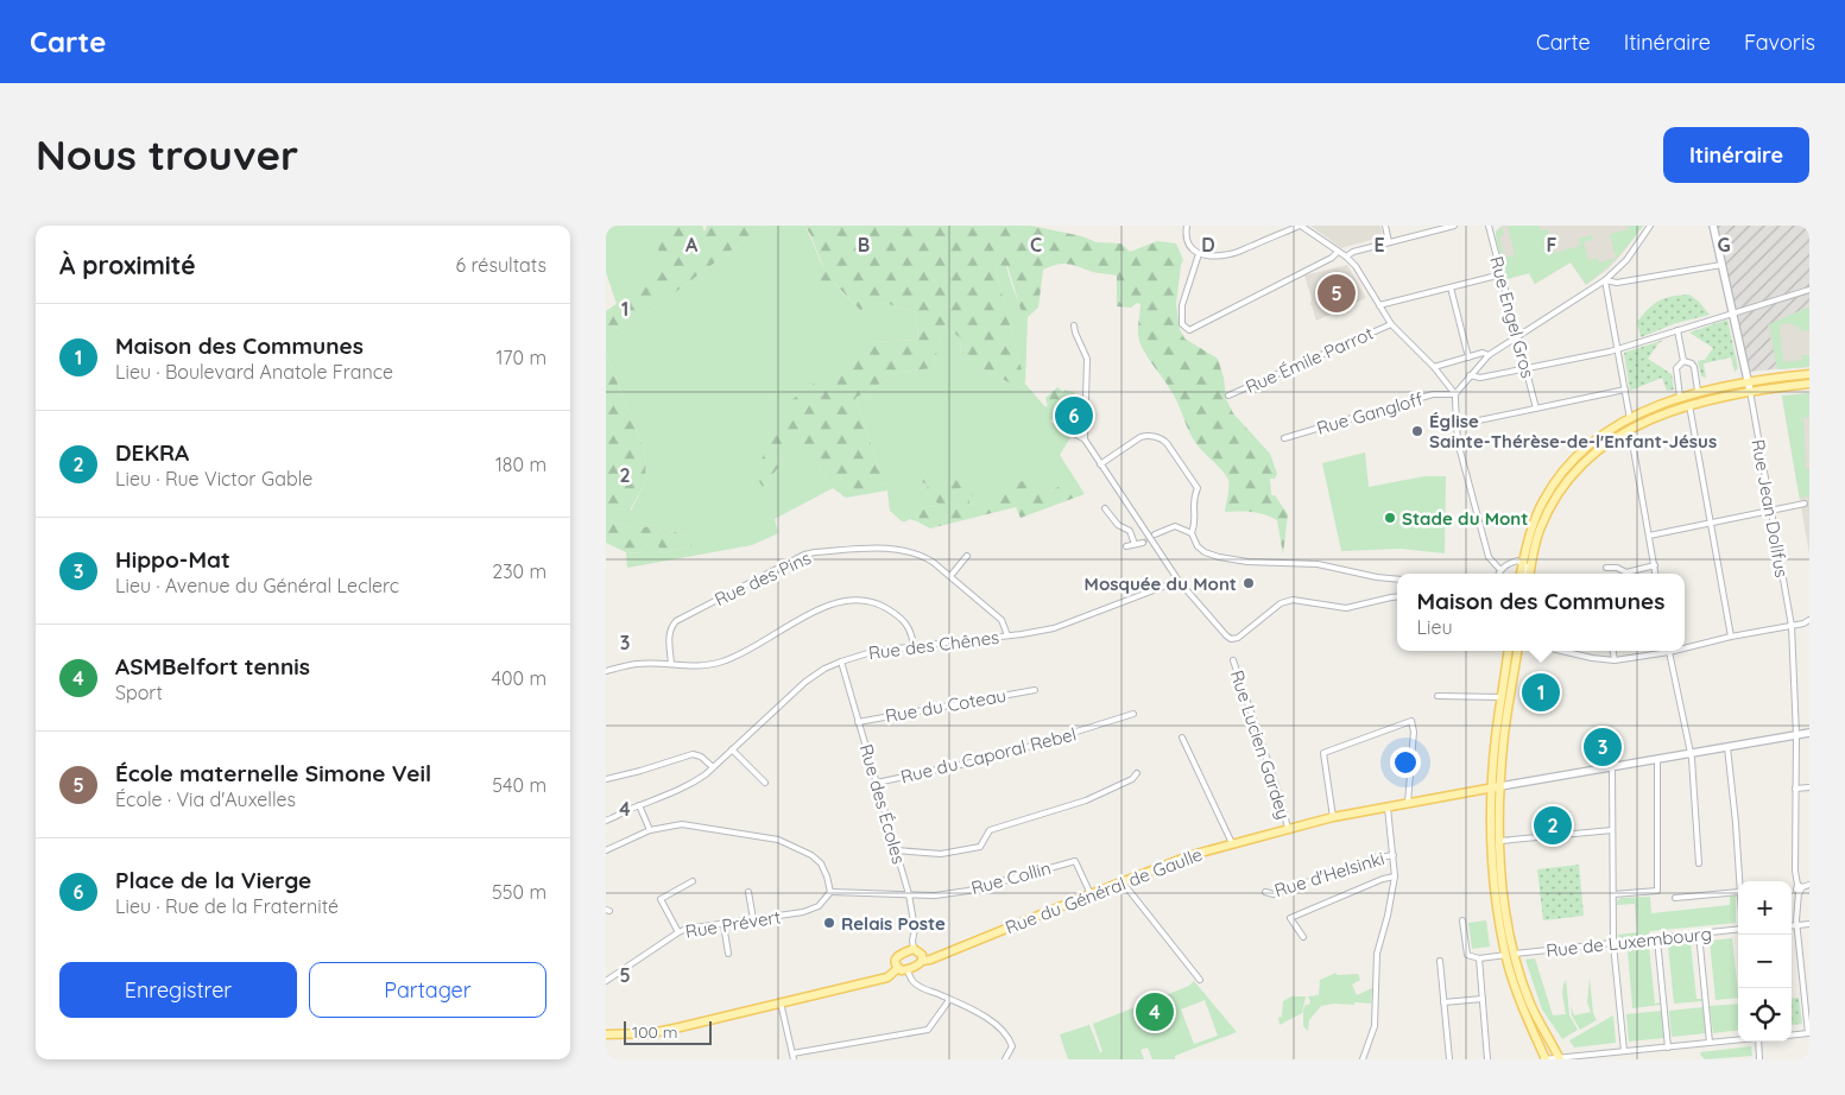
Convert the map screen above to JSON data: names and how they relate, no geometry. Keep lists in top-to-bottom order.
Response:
{
  "streets": {
    "main road": ["Rue du Général de Gaulle"],
    "street": [
      "Rue Engel Gros",
      "Rue Émile Parrot",
      "Rue Gangloff",
      "Rue Jean Dollfus",
      "Rue des Pins",
      "Rue des Chênes",
      "Rue du Coteau",
      "Rue Lucien Gardey",
      "Rue du Caporal Rebel",
      "Rue des Écoles",
      "Rue d'Helsinki",
      "Rue Collin",
      "Rue Prévert",
      "Rue de Luxembourg"
    ]
  },
  "crossings": [
    ["Rue des Pins", "Rue des Chênes"],
    ["Rue des Chênes", "Rue des Écoles"],
    ["Rue du Coteau", "Rue des Écoles"],
    ["Rue Lucien Gardey", "Rue du Général de Gaulle"],
    ["Rue du Caporal Rebel", "Rue des Écoles"],
    ["Rue des Écoles", "Rue Collin"],
    ["Rue des Écoles", "Rue du Général de Gaulle"],
    ["Rue Collin", "Rue du Général de Gaulle"],
    ["Rue Collin", "Rue Prévert"]
  ],
  "places": [
    "Église Sainte-Thérèse-de-l'Enfant-Jésus",
    "Stade du Mont",
    "Mosquée du Mont",
    "Relais Poste"
  ],
  "scale_bar": "100 m",
  "page": {
    "header": "Carte",
    "nav": ["Carte", "Itinéraire", "Favoris"],
    "buttons": [
      "Itinéraire",
      ["Enregistrer", "Partager"]
    ],
    "title": "Nous trouver",
    "heading": ["À proximité", "6 résultats"],
    "pins": [
      "5",
      "6",
      "1",
      "3",
      "2",
      "4"
    ],
    "list": [
      {
        "mark": "1",
        "name": "Maison des Communes",
        "note": "Lieu · Boulevard Anatole France",
        "value": "170 m"
      },
      {
        "mark": "2",
        "name": "DEKRA",
        "note": "Lieu · Rue Victor Gable",
        "value": "180 m"
      },
      {
        "mark": "3",
        "name": "Hippo-Mat",
        "note": "Lieu · Avenue du Général Leclerc",
        "value": "230 m"
      },
      {
        "mark": "4",
        "name": "ASMBelfort tennis",
        "note": "Sport",
        "value": "400 m"
      },
      {
        "mark": "5",
        "name": "École maternelle Simone Veil",
        "note": "École · Via d'Auxelles",
        "value": "540 m"
      },
      {
        "mark": "6",
        "name": "Place de la Vierge",
        "note": "Lieu · Rue de la Fraternité",
        "value": "550 m"
      }
    ],
    "popup": ["Maison des Communes", "Lieu"],
    "map_buttons": ["+", "−"],
    "scale": "100 m"
  },
  "grid": {
    "columns": [
      "A",
      "B",
      "C",
      "D",
      "E",
      "F",
      "G"
    ],
    "rows": [
      "1",
      "2",
      "3",
      "4",
      "5"
    ]
  }
}
